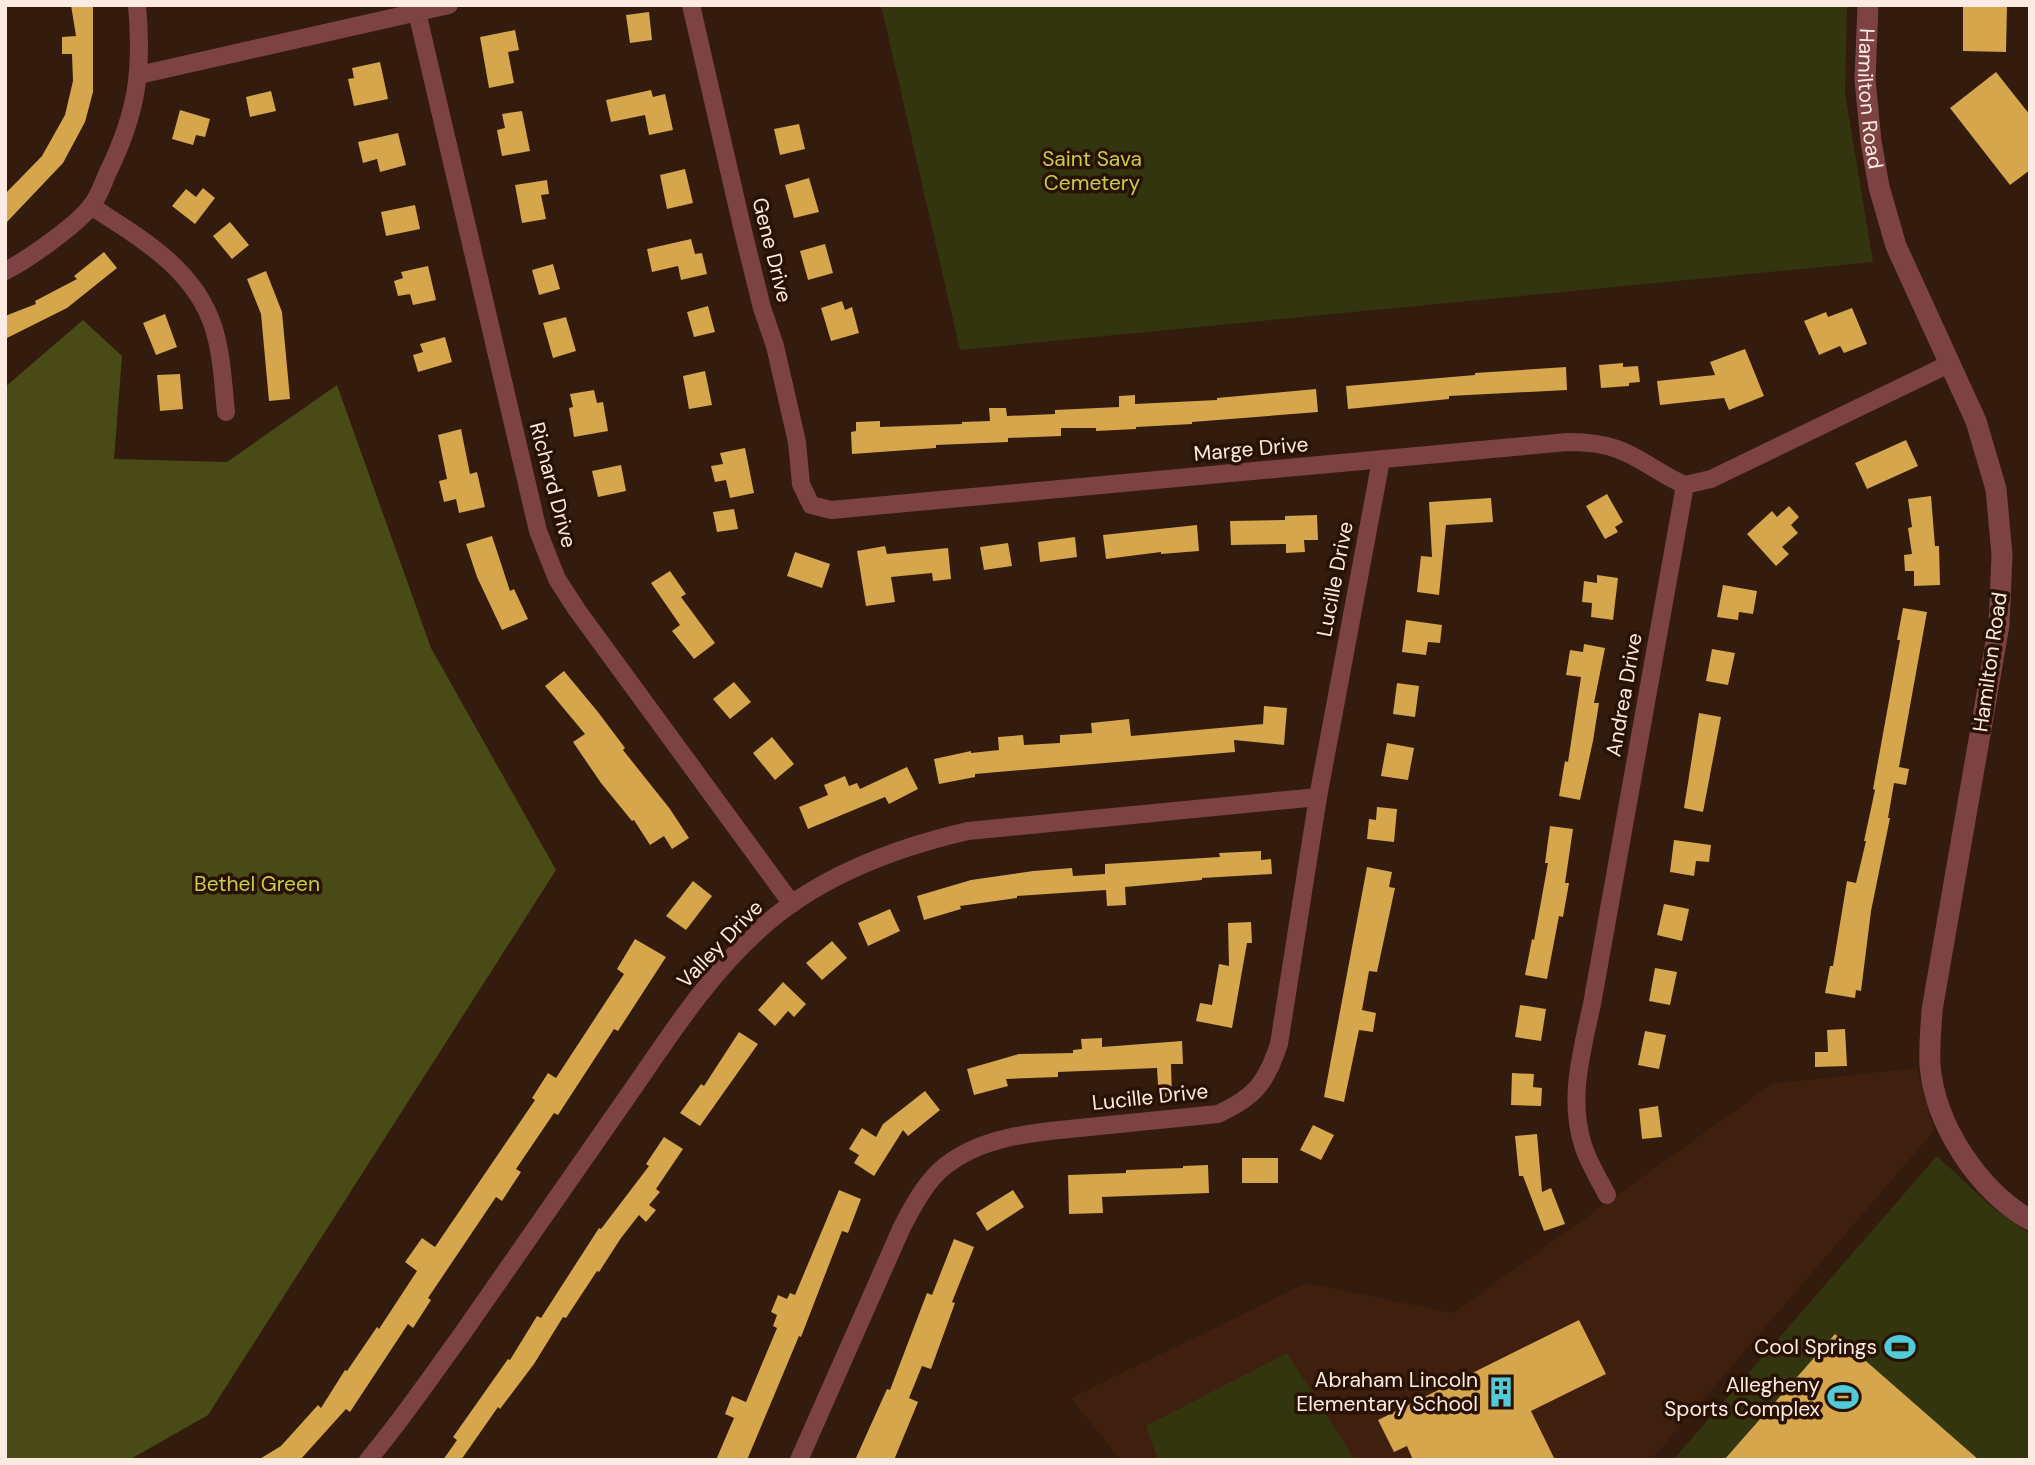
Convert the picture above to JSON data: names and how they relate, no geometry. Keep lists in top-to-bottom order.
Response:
{
  "streets": {
    "street": [
      "Hamilton Road",
      "Gene Drive",
      "Marge Drive",
      "Richard Drive",
      "Lucille Drive",
      "Andrea Drive",
      "Valley Drive"
    ]
  },
  "crossings": [
    ["Gene Drive", "Marge Drive"],
    ["Marge Drive", "Lucille Drive"],
    ["Marge Drive", "Andrea Drive"],
    ["Richard Drive", "Valley Drive"],
    ["Lucille Drive", "Valley Drive"]
  ],
  "parks": ["Saint Sava Cemetery", "Bethel Green"],
  "places": {
    "sports": ["Cool Springs", "Allegheny Sports Complex"],
    "building": ["Abraham Lincoln Elementary School"]
  }
}
